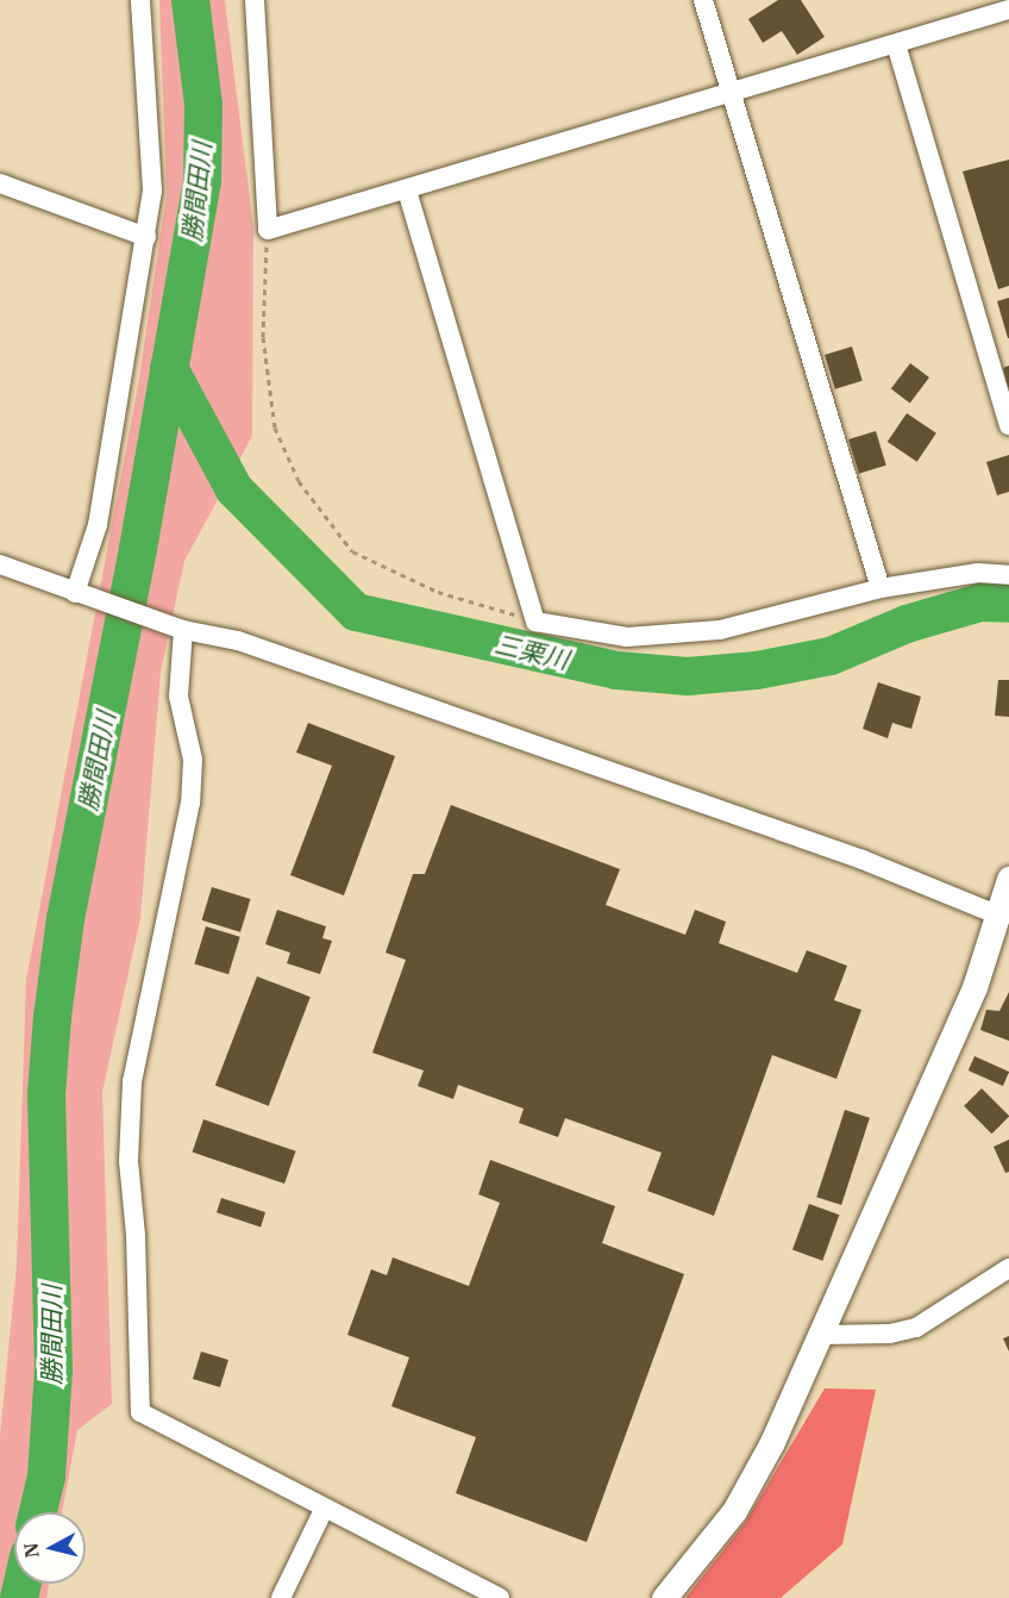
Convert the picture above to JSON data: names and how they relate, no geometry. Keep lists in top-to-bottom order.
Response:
{
  "water": ["勝間田川", "三栗川"],
  "north": "left"
}
